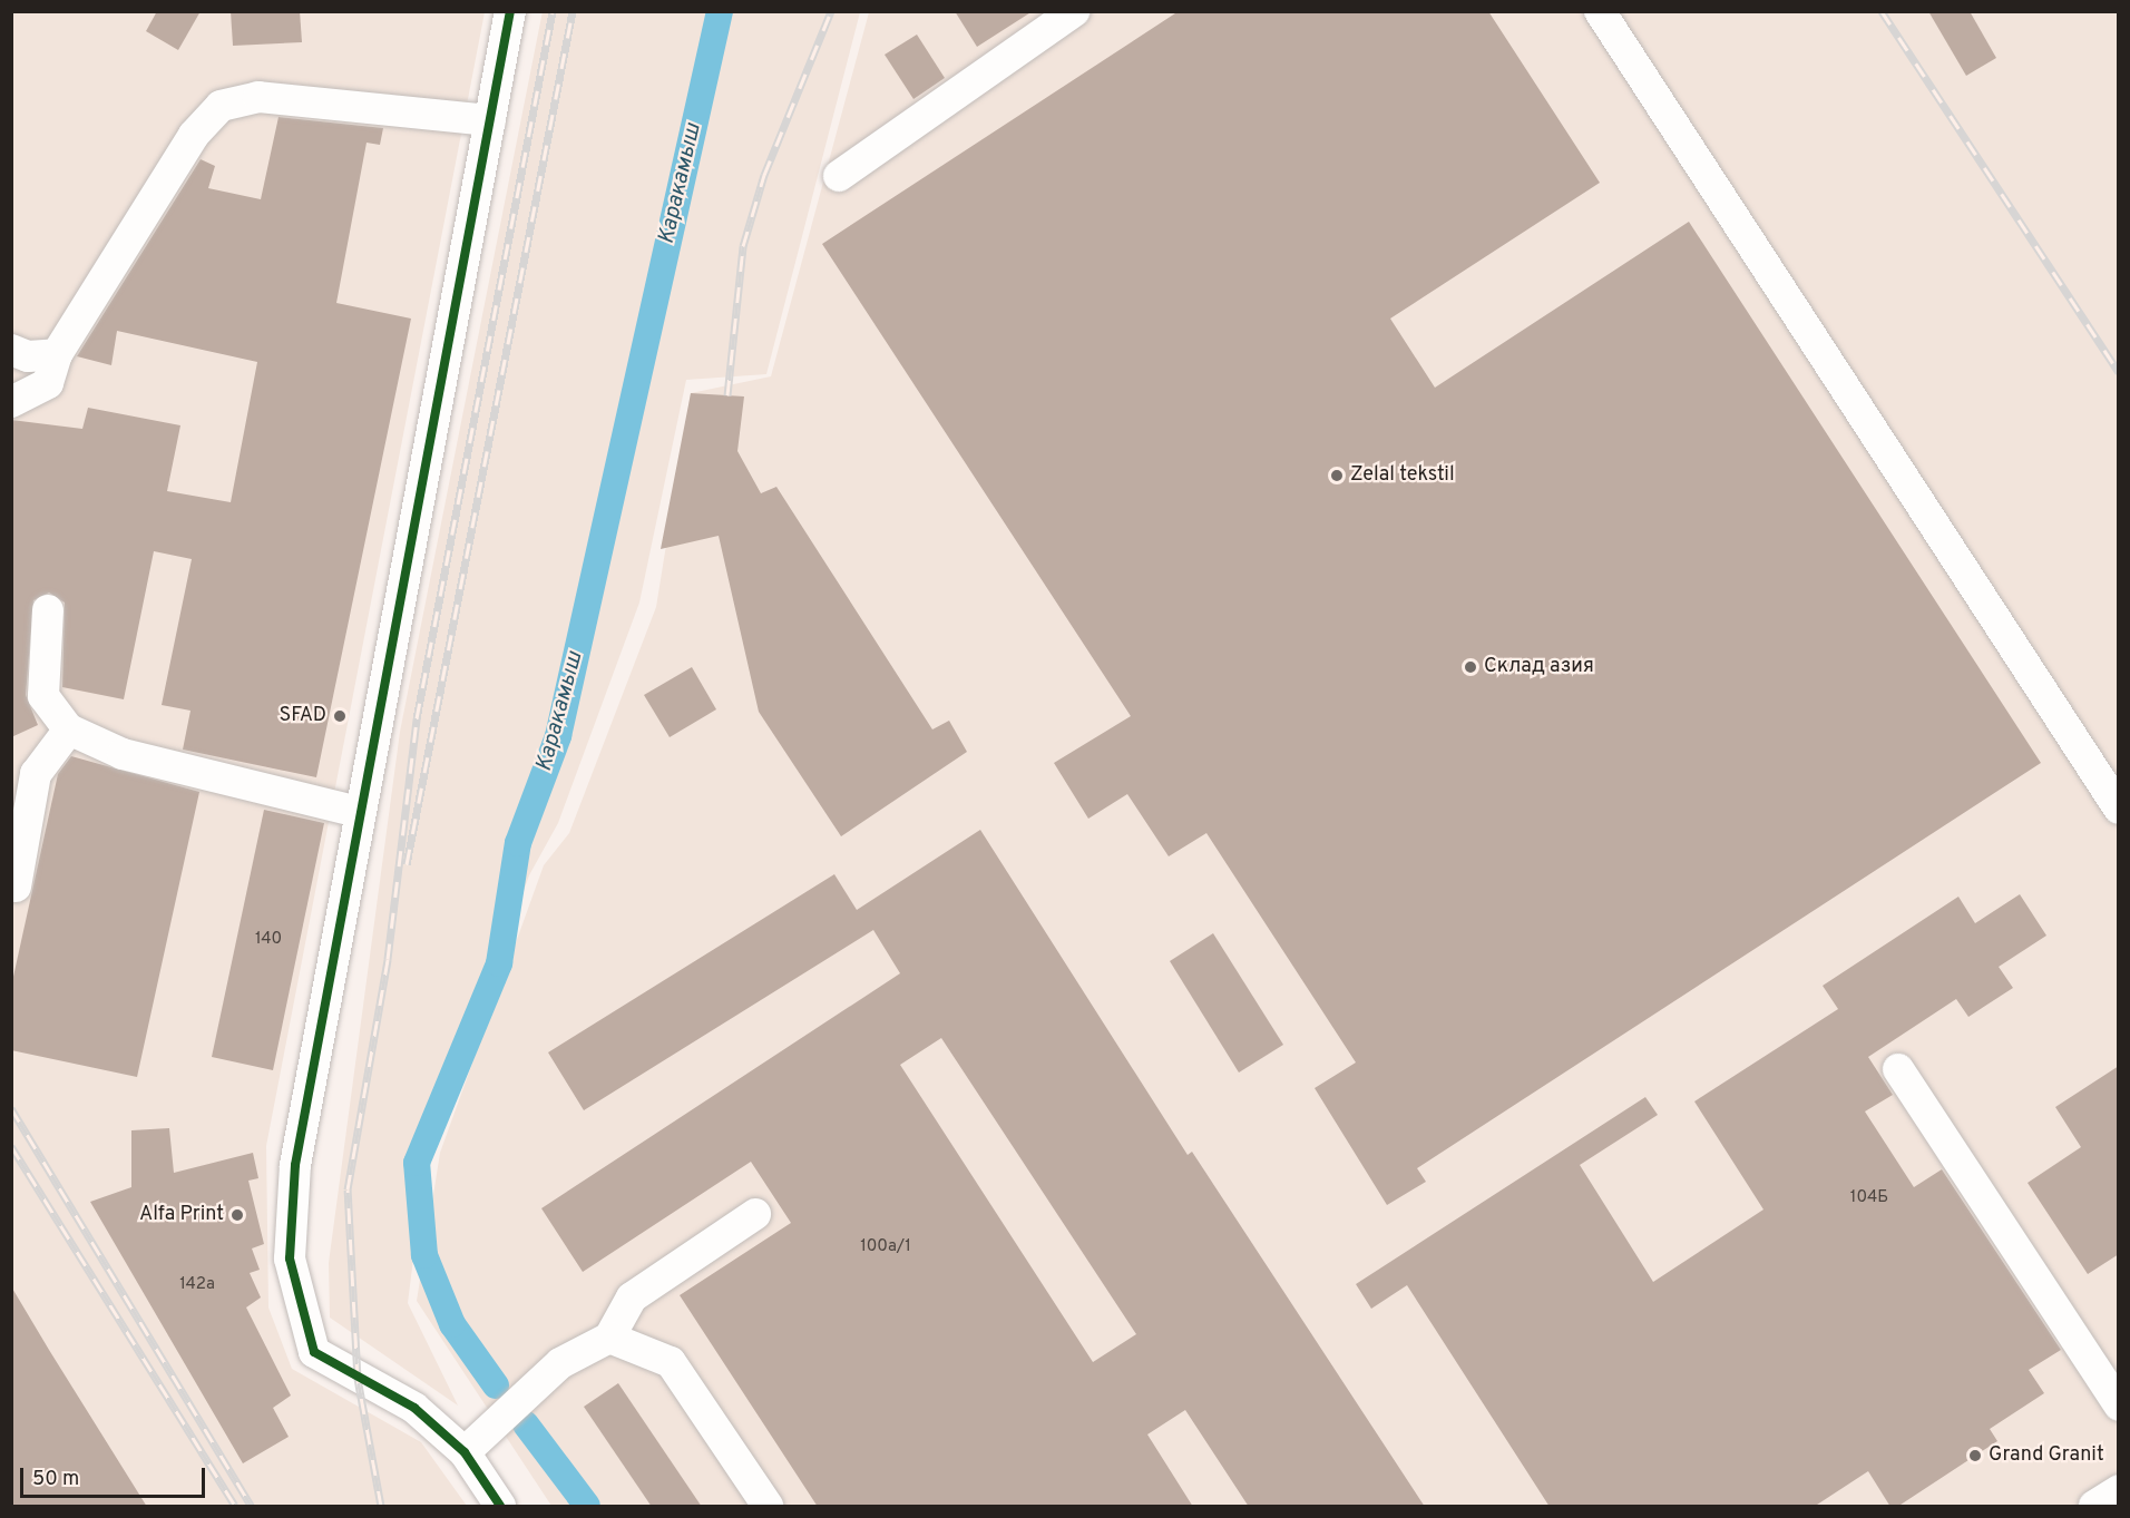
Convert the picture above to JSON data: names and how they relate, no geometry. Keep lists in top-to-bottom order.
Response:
{
  "water": ["Каракамыш"],
  "places": [
    "Zelal tekstil",
    "Склад азия",
    "SFAD",
    "Alfa Print",
    "Grand Granit"
  ],
  "house_numbers": [
    "140",
    "104Б",
    "100a/1",
    "142a"
  ],
  "scale_bar": "50 m"
}
